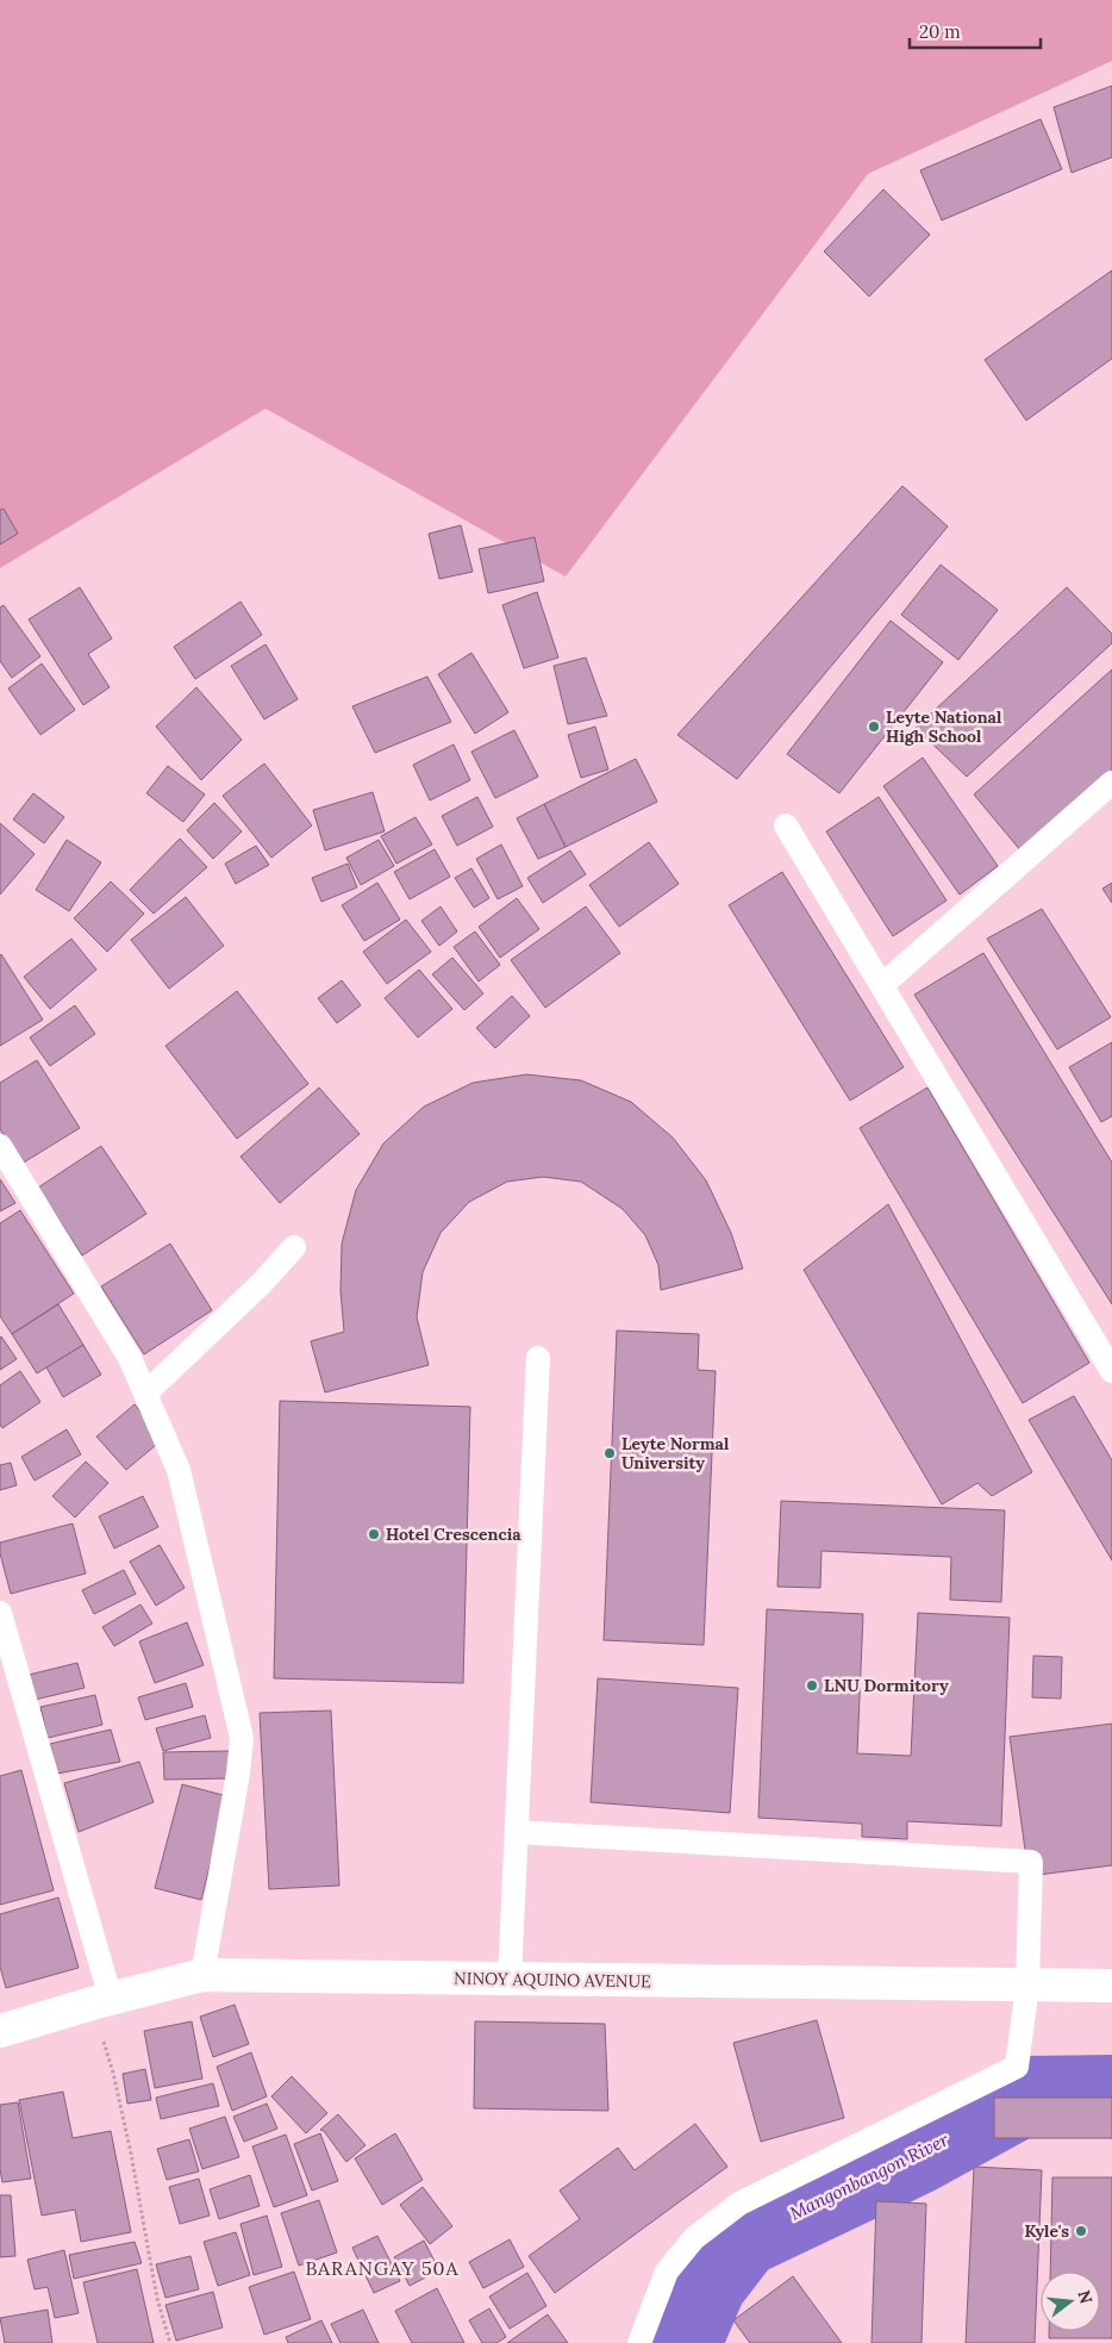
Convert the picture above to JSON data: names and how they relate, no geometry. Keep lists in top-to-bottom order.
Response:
{
  "streets": {
    "main road": ["NINOY AQUINO AVENUE"]
  },
  "districts": ["BARANGAY 50A"],
  "water": ["Mangonbangon River"],
  "places": [
    "Leyte National High School",
    "Leyte Normal University",
    "Hotel Crescencia",
    "LNU Dormitory",
    "Kyle's"
  ],
  "scale_bar": "20 m",
  "north": "right"
}
